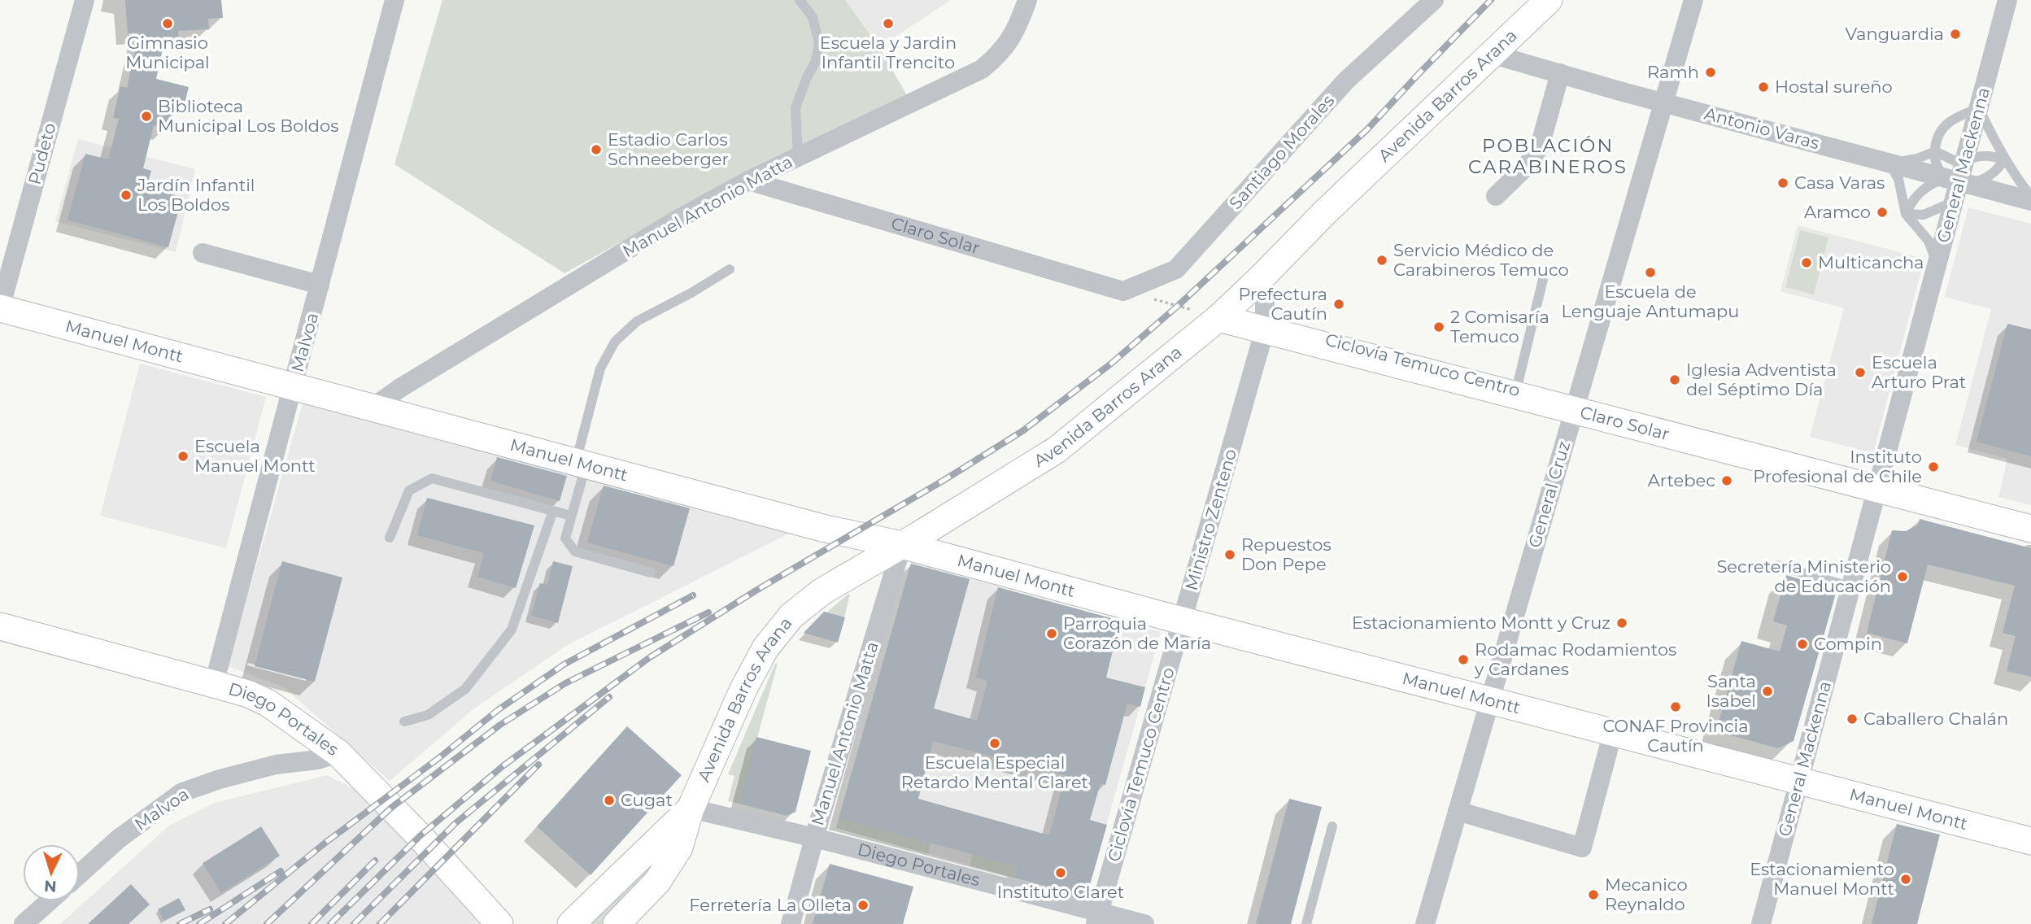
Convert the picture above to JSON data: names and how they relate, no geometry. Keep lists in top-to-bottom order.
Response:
{
  "streets": {
    "street": [
      "Avenida Barros Arana",
      "Antonio Varas",
      "Santiago Morales",
      "Pudeto",
      "General Mackenna",
      "Manuel Antonio Matta",
      "Claro Solar",
      "Manuel Montt",
      "Malvoa",
      "General Cruz",
      "Ministro Zenteno",
      "Diego Portales"
    ]
  },
  "crossings": [
    ["Avenida Barros Arana", "Antonio Varas"],
    ["Avenida Barros Arana", "Manuel Antonio Matta"],
    ["Avenida Barros Arana", "Claro Solar"],
    ["Avenida Barros Arana", "Manuel Montt"],
    ["Avenida Barros Arana", "Ministro Zenteno"],
    ["Avenida Barros Arana", "Diego Portales"],
    ["Antonio Varas", "General Mackenna"],
    ["Antonio Varas", "General Cruz"],
    ["Santiago Morales", "Claro Solar"],
    ["Pudeto", "Manuel Montt"],
    ["General Mackenna", "Claro Solar"],
    ["General Mackenna", "Manuel Montt"],
    ["Manuel Antonio Matta", "Claro Solar"],
    ["Manuel Antonio Matta", "Manuel Montt"],
    ["Manuel Antonio Matta", "Diego Portales"],
    ["Claro Solar", "General Cruz"],
    ["Claro Solar", "Ministro Zenteno"],
    ["Manuel Montt", "Malvoa"],
    ["Manuel Montt", "General Cruz"],
    ["Manuel Montt", "Ministro Zenteno"],
    ["Malvoa", "Diego Portales"],
    ["Ministro Zenteno", "Diego Portales"]
  ],
  "districts": ["POBLACIÓN CARABINEROS"],
  "places": [
    "Gimnasio Municipal",
    "Escuela y Jardin Infantil Trencito",
    "Vanguardia",
    "Ramh",
    "Hostal sureño",
    "Biblioteca Municipal Los Boldos",
    "Estadio Carlos Schneeberger",
    "Casa Varas",
    "Jardín Infantil Los Boldos",
    "Aramco",
    "Servicio Médico de Carabineros Temuco",
    "Multicancha",
    "Escuela de Lenguaje Antumapu",
    "Prefectura Cautín",
    "2 Comisaría Temuco",
    "Escuela Arturo Prat",
    "Iglesia Adventista del Séptimo Día",
    "Escuela Manuel Montt",
    "Instituto Profesional de Chile",
    "Artebec",
    "Repuestos Don Pepe",
    "Secretería Ministerio de Educación",
    "Estacionamiento Montt y Cruz",
    "Parroquia Corazón de María",
    "Compin",
    "Rodamac Rodamientos y Cardanes",
    "Santa Isabel",
    "CONAF Provincia Cautín",
    "Caballero Chalán",
    "Escuela Especial Retardo Mental Claret",
    "Cugat",
    "Instituto Claret",
    "Estacionamiento Manuel Montt",
    "Mecanico Reynaldo",
    "Ferretería La Olleta"
  ],
  "north": "bottom"
}
